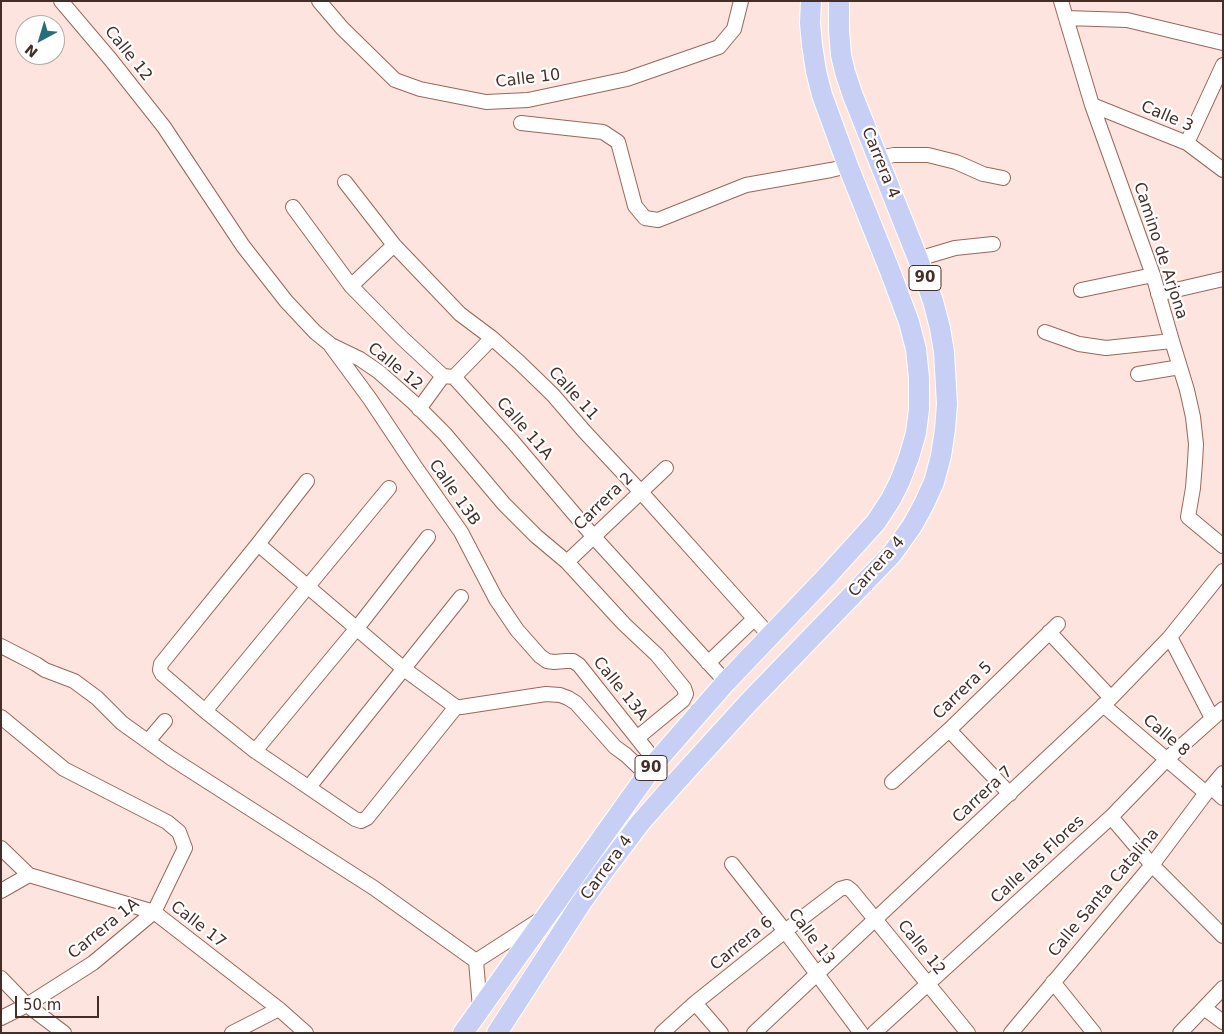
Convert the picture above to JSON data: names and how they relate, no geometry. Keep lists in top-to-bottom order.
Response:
{
  "streets": {
    "highway": ["Carrera 4", "90"],
    "street": [
      "Calle 12",
      "Calle 10",
      "Calle 3",
      "Camino de Arjona",
      "Calle 11",
      "Calle 11A",
      "Calle 13B",
      "Carrera 2",
      "Calle 13A",
      "Carrera 5",
      "Calle 8",
      "Carrera 7",
      "Calle las Flores",
      "Calle Santa Catalina",
      "Calle 17",
      "Carrera 1A",
      "Calle 13",
      "Carrera 6"
    ]
  },
  "crossings": [
    ["Calle 12", "Calle 13B"],
    ["Calle 12", "Carrera 2"],
    ["Calle 12", "Calle 13A"],
    ["Calle 12", "Carrera 7"],
    ["Calle 12", "Calle las Flores"],
    ["Calle 12", "Carrera 6"],
    ["Calle 3", "Camino de Arjona"],
    ["Carrera 4", "Calle 11"],
    ["Carrera 4", "Calle 11A"],
    ["Carrera 4", "Calle 13A"],
    ["Calle 11", "Carrera 2"],
    ["Calle 11A", "Carrera 2"],
    ["Calle 13B", "Calle 13A"],
    ["Carrera 5", "Calle 8"],
    ["Calle 8", "Carrera 7"],
    ["Calle 8", "Calle las Flores"],
    ["Calle 8", "Calle Santa Catalina"],
    ["Carrera 7", "Calle 13"],
    ["Calle 17", "Carrera 1A"],
    ["Calle 13", "Carrera 6"]
  ],
  "scale_bar": "50 m",
  "north": "bottom left"
}
